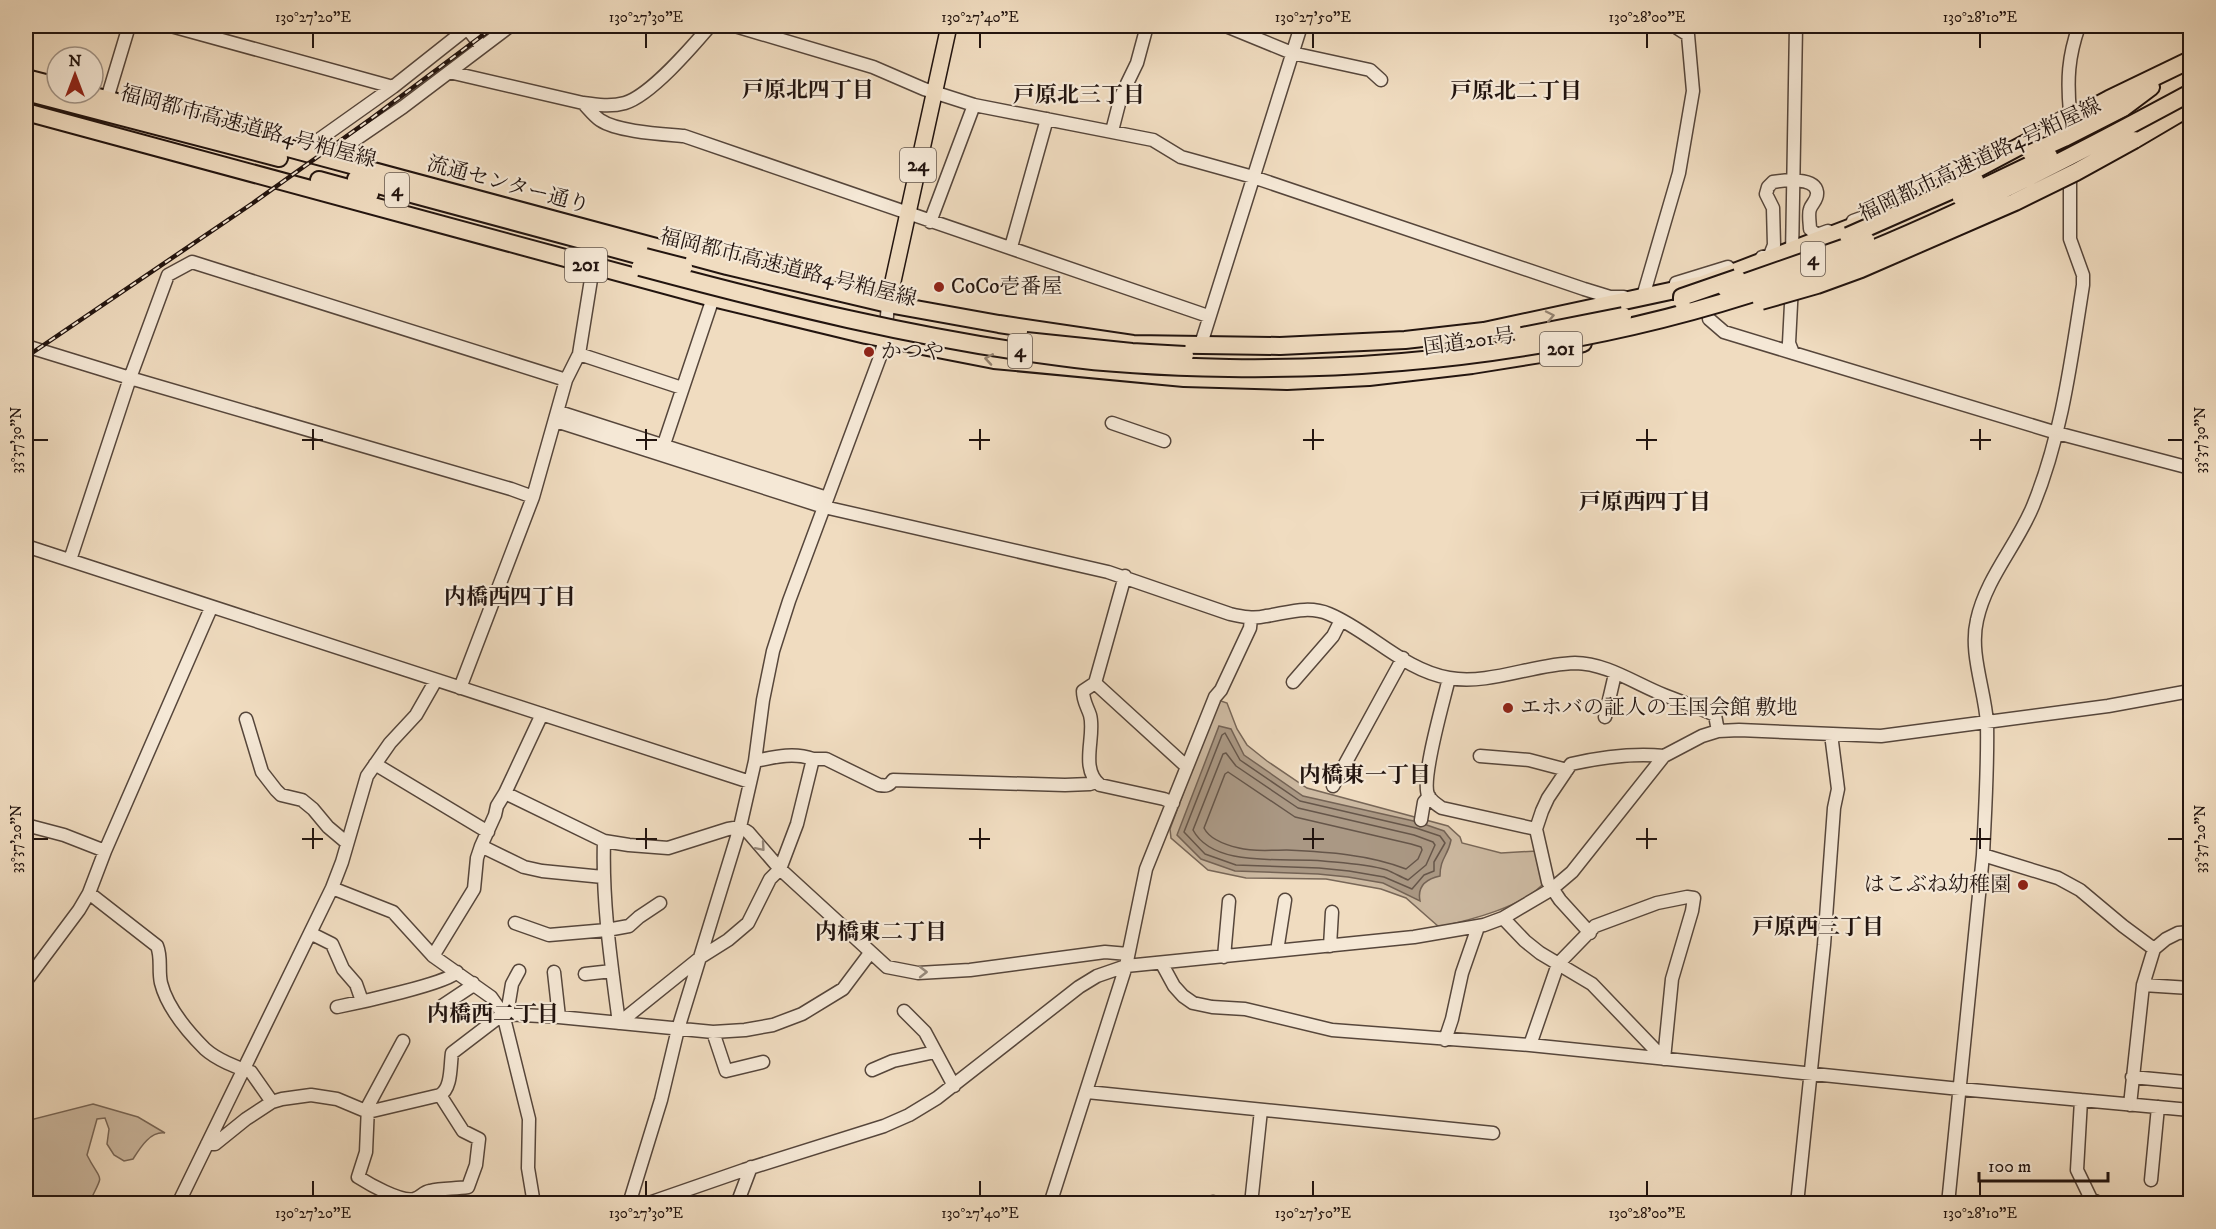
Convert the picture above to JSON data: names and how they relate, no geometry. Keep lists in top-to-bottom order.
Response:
{
  "streets": {
    "highway": [
      "福岡都市高速道路4号粕屋線",
      "流通センター通り",
      "4",
      "201",
      "国道201号"
    ],
    "main road": ["24"]
  },
  "crossings": [
    ["24", "流通センター通り"],
    ["24", "国道201号"],
    ["流通センター通り", "国道201号"],
    ["201", "国道201号"]
  ],
  "districts": [
    "戸原北四丁目",
    "戸原北二丁目",
    "戸原北三丁目",
    "戸原西四丁目",
    "内橋西四丁目",
    "内橋東一丁目",
    "戸原西三丁目",
    "内橋東二丁目",
    "内橋西二丁目"
  ],
  "places": [
    "CoCo壱番屋",
    "かつや",
    "エホバの証人の王国会館 敷地",
    "はこぶね幼稚園"
  ],
  "scale_bar": "100 m",
  "north": "top",
  "coordinates": [
    "130°27'20\"E",
    "130°27'30\"E",
    "130°27'40\"E",
    "130°27'50\"E",
    "130°28'00\"E",
    "130°28'10\"E",
    "33°37'30\"N",
    "33°37'20\"N"
  ]
}
